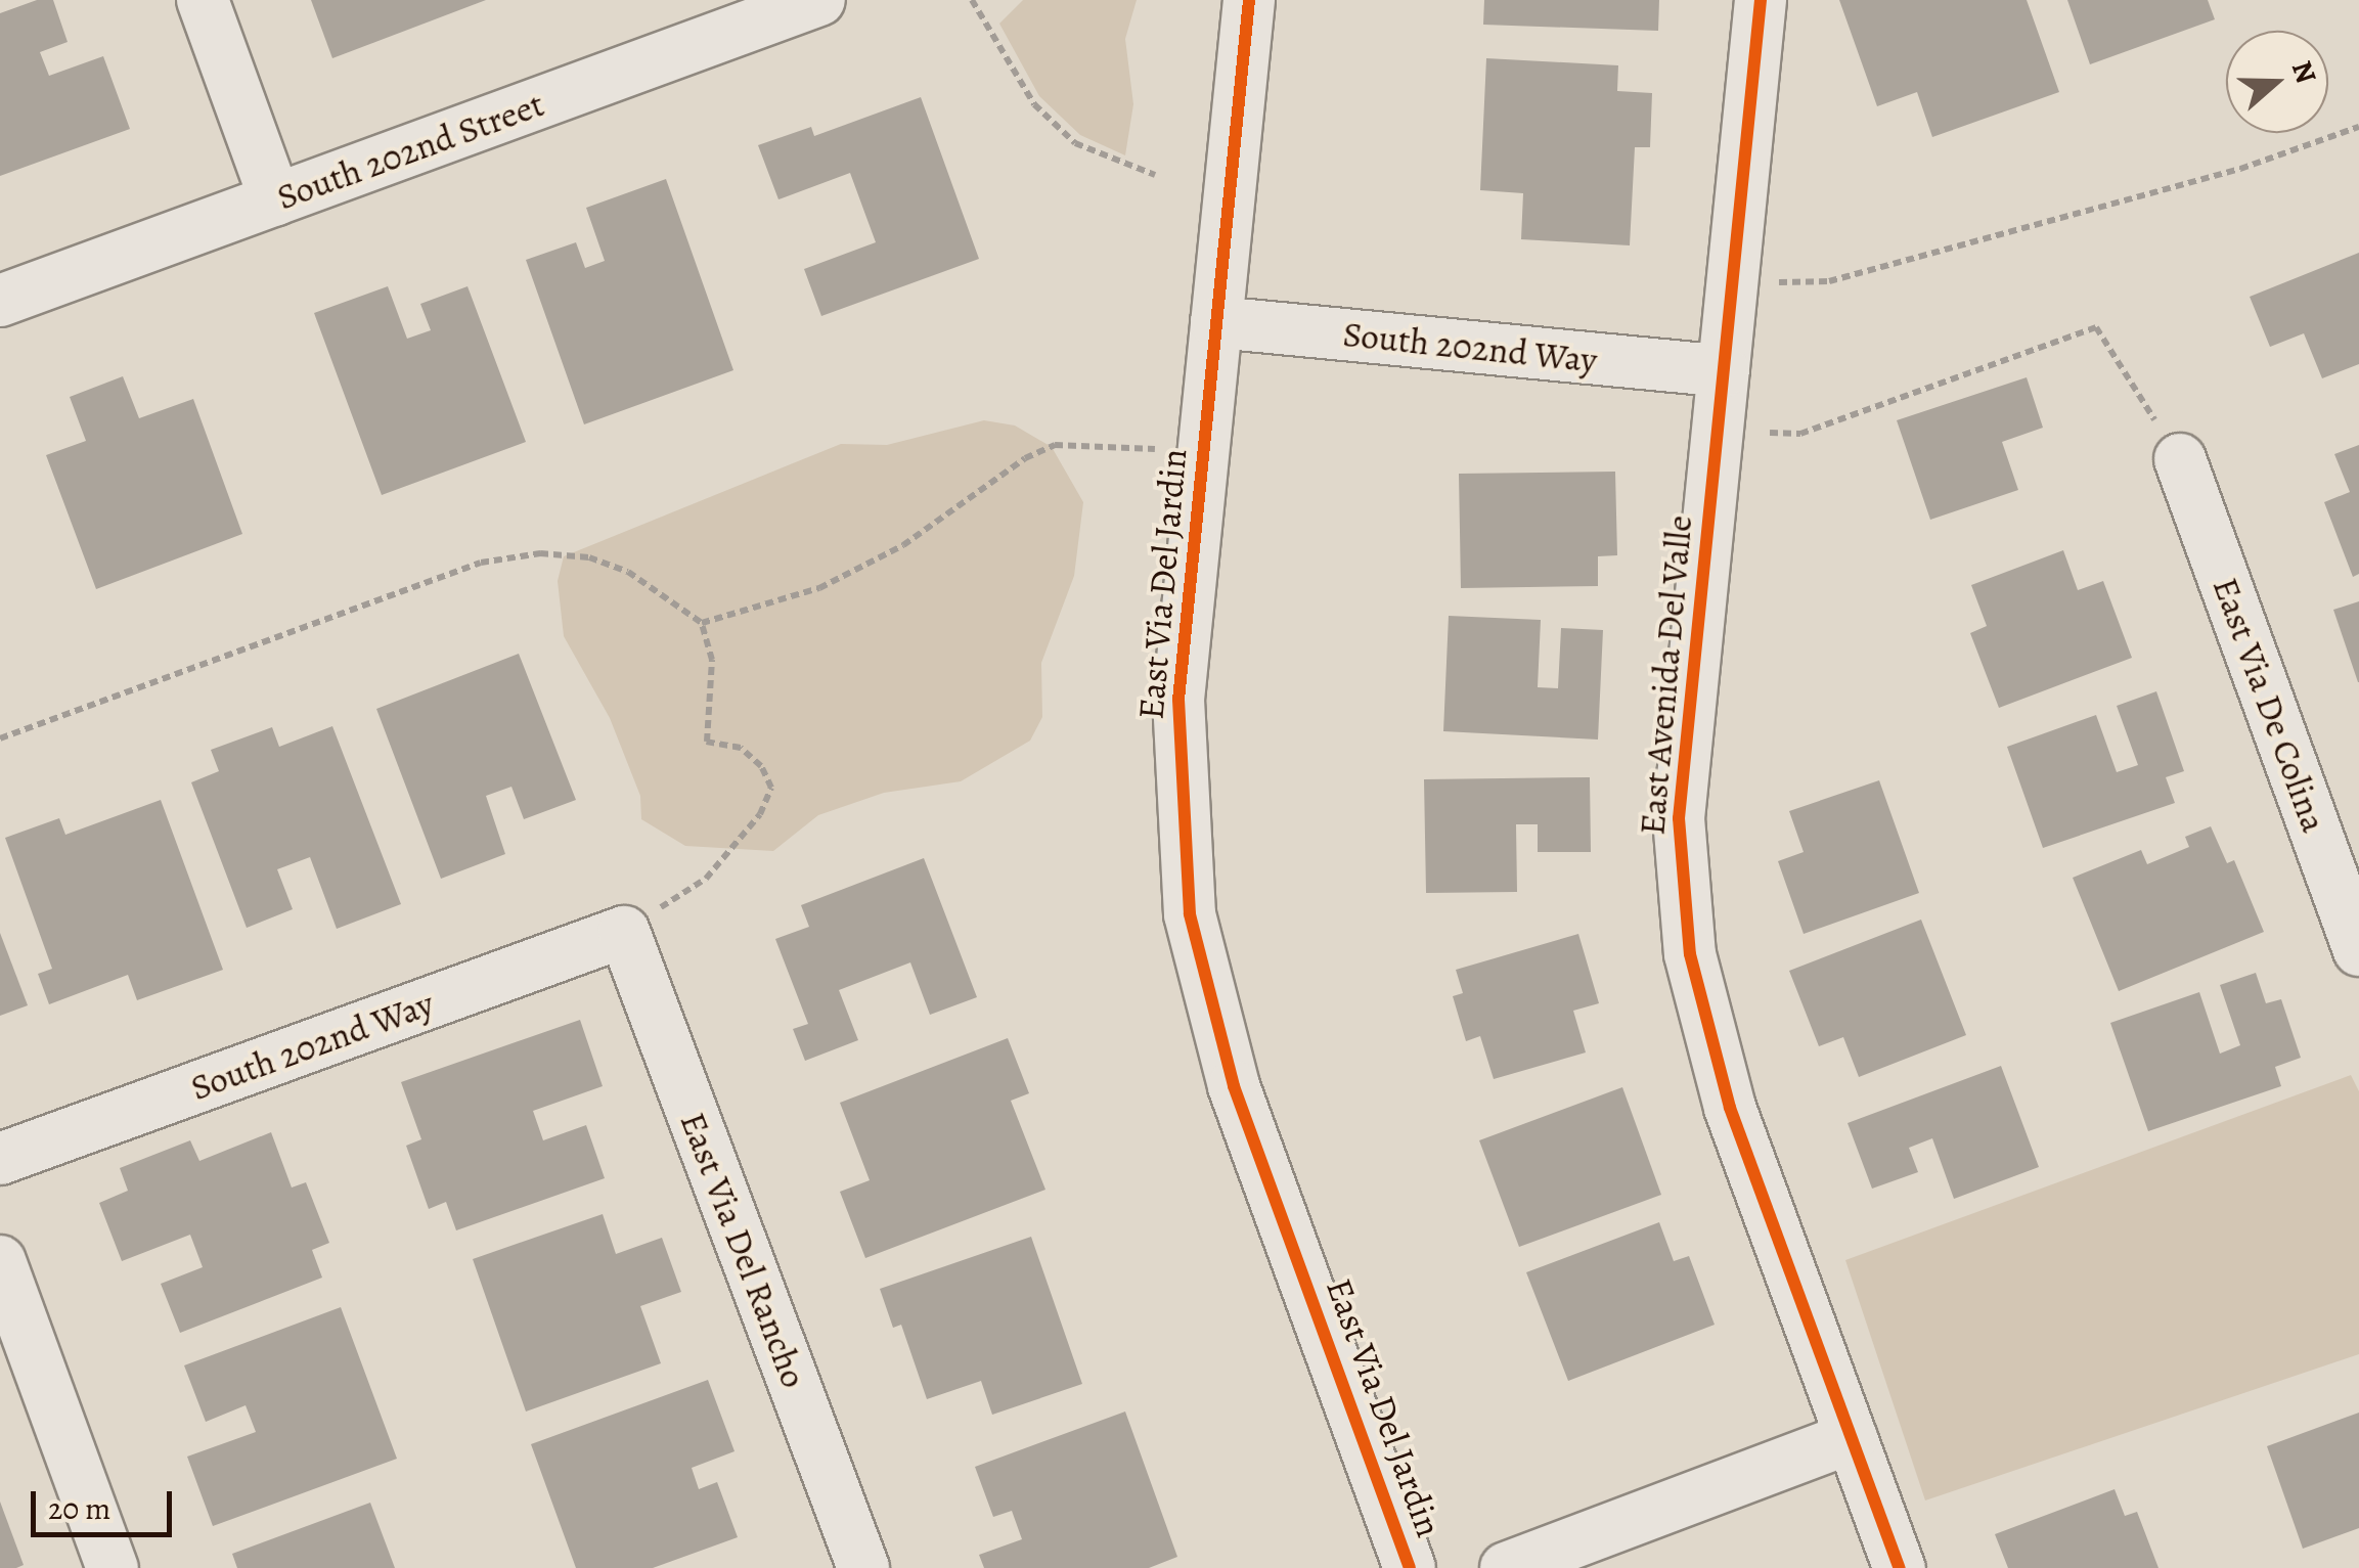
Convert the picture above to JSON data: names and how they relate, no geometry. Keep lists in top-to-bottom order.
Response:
{
  "streets": {
    "street": [
      "South 202nd Street",
      "South 202nd Way",
      "East Via Del Jardin",
      "East Avenida Del Valle",
      "East Via De Colina",
      "East Via Del Rancho"
    ]
  },
  "crossings": [
    ["South 202nd Way", "East Via Del Jardin"],
    ["South 202nd Way", "East Avenida Del Valle"],
    ["South 202nd Way", "East Via Del Rancho"]
  ],
  "scale_bar": "20 m",
  "north": "right"
}
